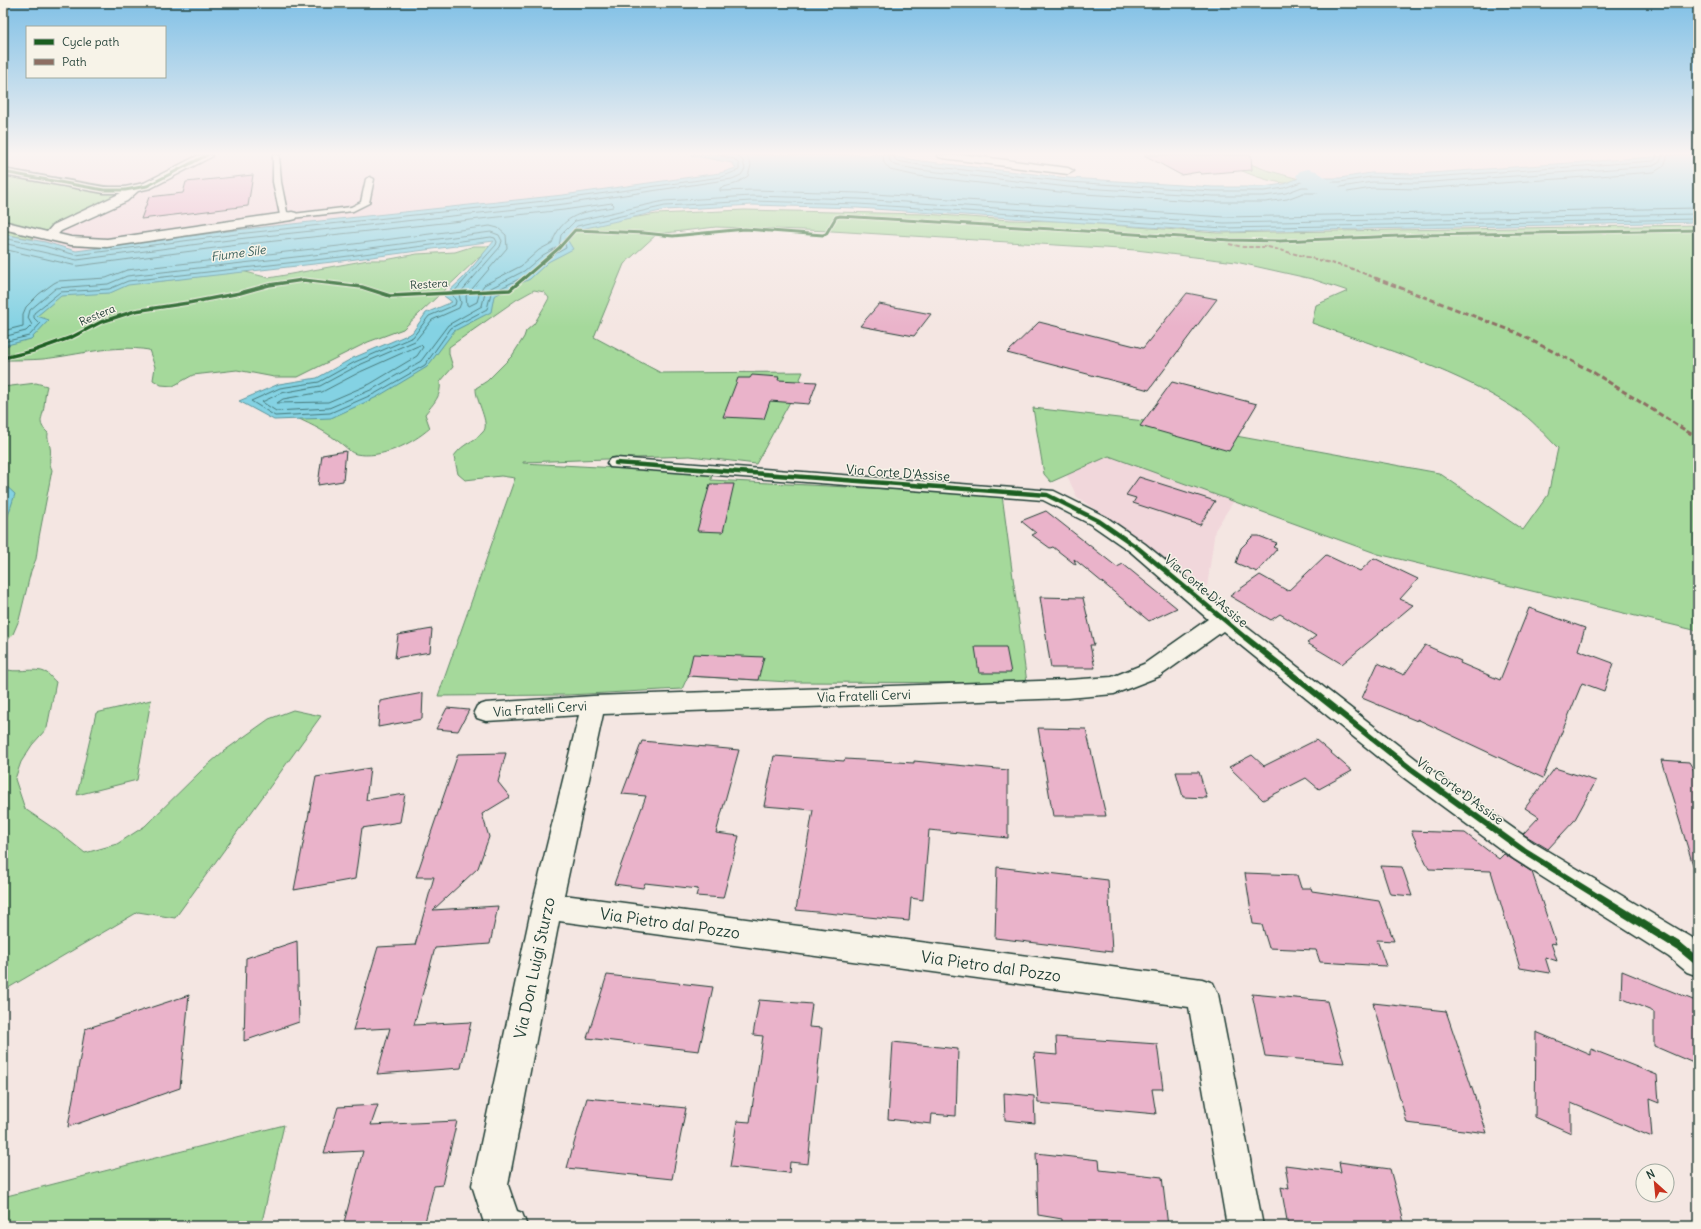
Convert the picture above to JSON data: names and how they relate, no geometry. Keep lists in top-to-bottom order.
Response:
{
  "streets": {
    "street": [
      "Via Corte D'Assise",
      "Via Fratelli Cervi",
      "Via Pietro dal Pozzo",
      "Via Don Luigi Sturzo"
    ],
    "cycle path": ["Restera"]
  },
  "crossings": [
    ["Via Corte D'Assise", "Via Fratelli Cervi"],
    ["Via Fratelli Cervi", "Via Don Luigi Sturzo"],
    ["Via Pietro dal Pozzo", "Via Don Luigi Sturzo"]
  ],
  "water": ["Fiume Sile"],
  "legend": ["Cycle path", "Path"],
  "north": "top left"
}
